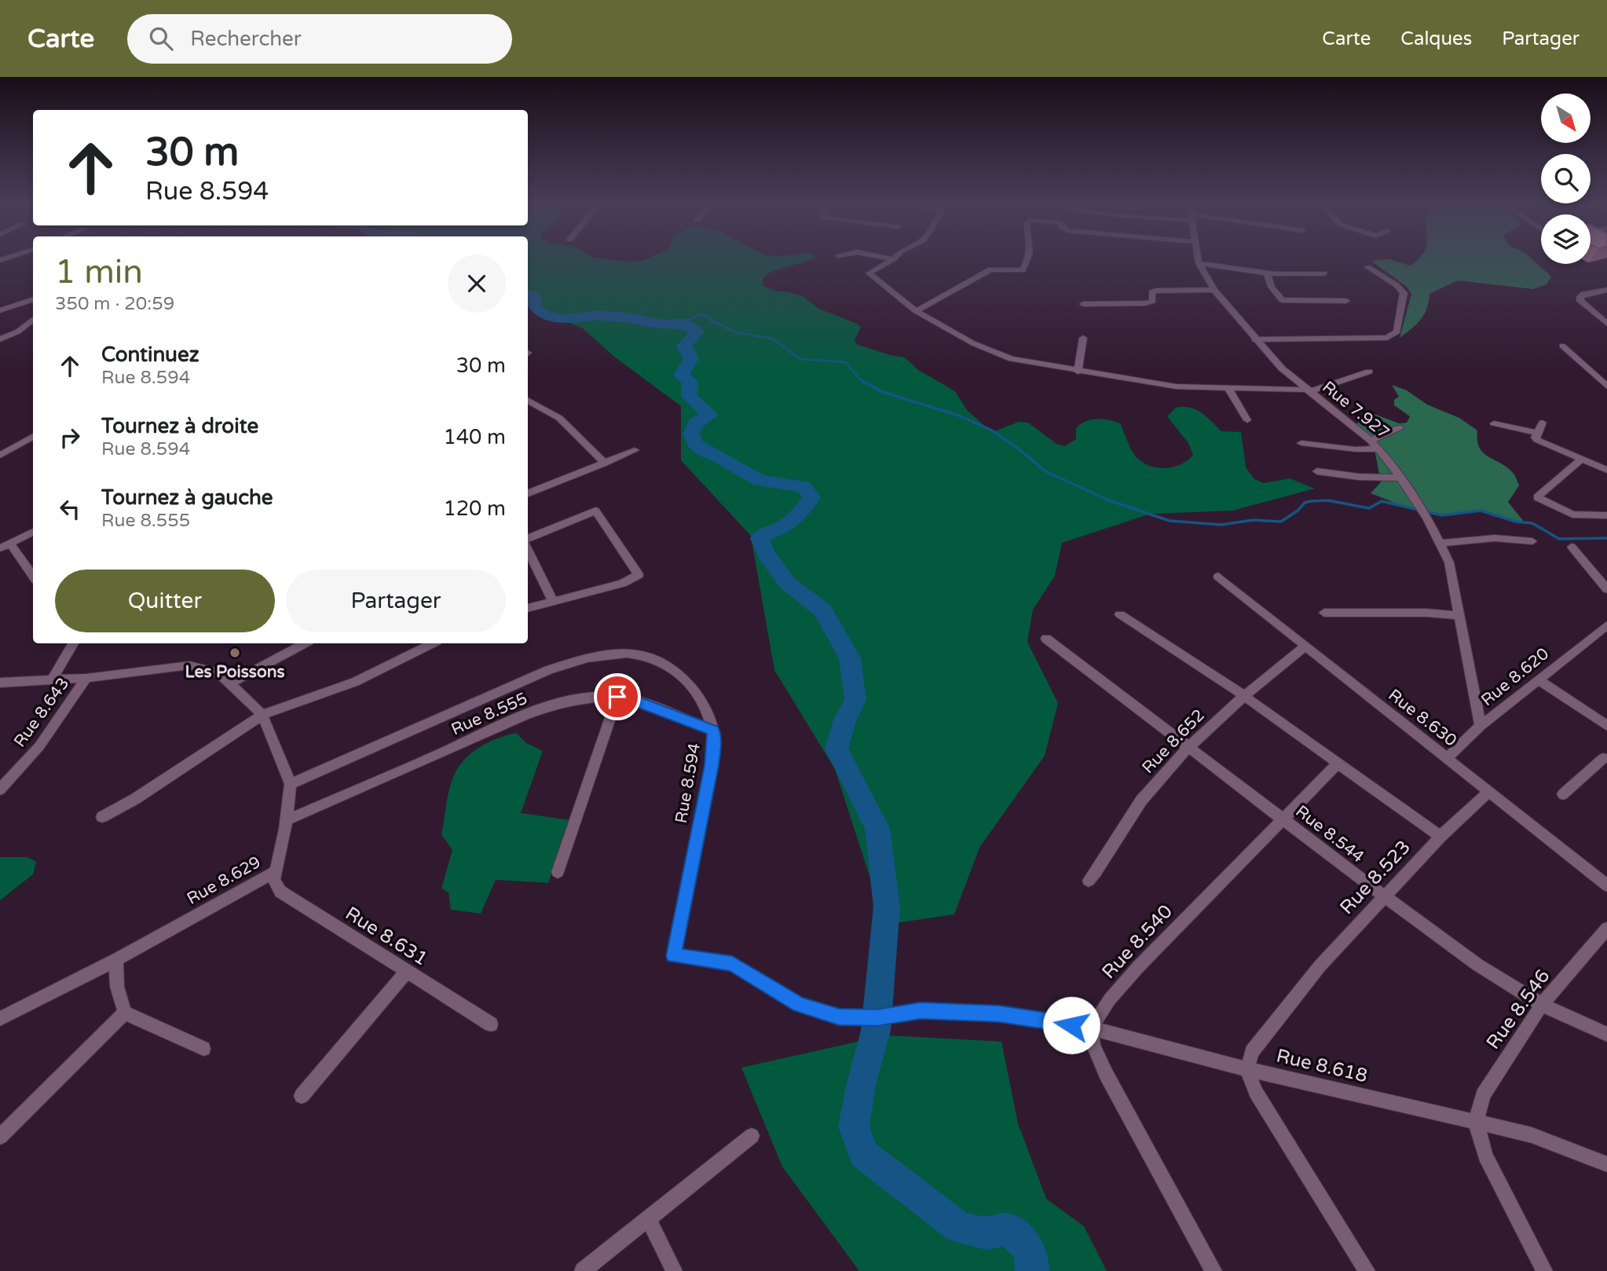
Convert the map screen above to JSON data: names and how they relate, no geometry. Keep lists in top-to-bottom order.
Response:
{
  "streets": {
    "street": [
      "Rue 7.927",
      "Rue 8.620",
      "Rue 8.643",
      "Rue 8.555",
      "Rue 8.630",
      "Rue 8.652",
      "Rue 8.594",
      "Rue 8.544",
      "Rue 8.523",
      "Rue 8.629",
      "Rue 8.631",
      "Rue 8.540",
      "Rue 8.546",
      "Rue 8.618"
    ]
  },
  "crossings": [
    ["Rue 7.927", "Rue 8.620"],
    ["Rue 8.620", "Rue 8.630"],
    ["Rue 8.643", "Rue 8.629"],
    ["Rue 8.555", "Rue 8.594"],
    ["Rue 8.555", "Rue 8.629"],
    ["Rue 8.630", "Rue 8.652"],
    ["Rue 8.652", "Rue 8.544"],
    ["Rue 8.652", "Rue 8.523"],
    ["Rue 8.594", "Rue 8.629"],
    ["Rue 8.594", "Rue 8.618"],
    ["Rue 8.544", "Rue 8.523"],
    ["Rue 8.544", "Rue 8.540"],
    ["Rue 8.544", "Rue 8.546"],
    ["Rue 8.523", "Rue 8.540"],
    ["Rue 8.523", "Rue 8.618"],
    ["Rue 8.629", "Rue 8.631"],
    ["Rue 8.540", "Rue 8.618"],
    ["Rue 8.546", "Rue 8.618"]
  ],
  "places": ["Les Poissons"],
  "north": "bottom right",
  "page": {
    "header": "Carte",
    "search": "Rechercher",
    "nav": ["Carte", "Calques", "Partager"],
    "turn": ["30 m", "Rue 8.594"],
    "heading": ["1 min", "350 m · 20:59"],
    "list": [
      {
        "name": "Continuez",
        "note": "Rue 8.594",
        "value": "30 m"
      },
      {
        "name": "Tournez à droite",
        "note": "Rue 8.594",
        "value": "140 m"
      },
      {
        "name": "Tournez à gauche",
        "note": "Rue 8.555",
        "value": "120 m"
      }
    ],
    "buttons": ["Quitter", "Partager"]
  }
}
